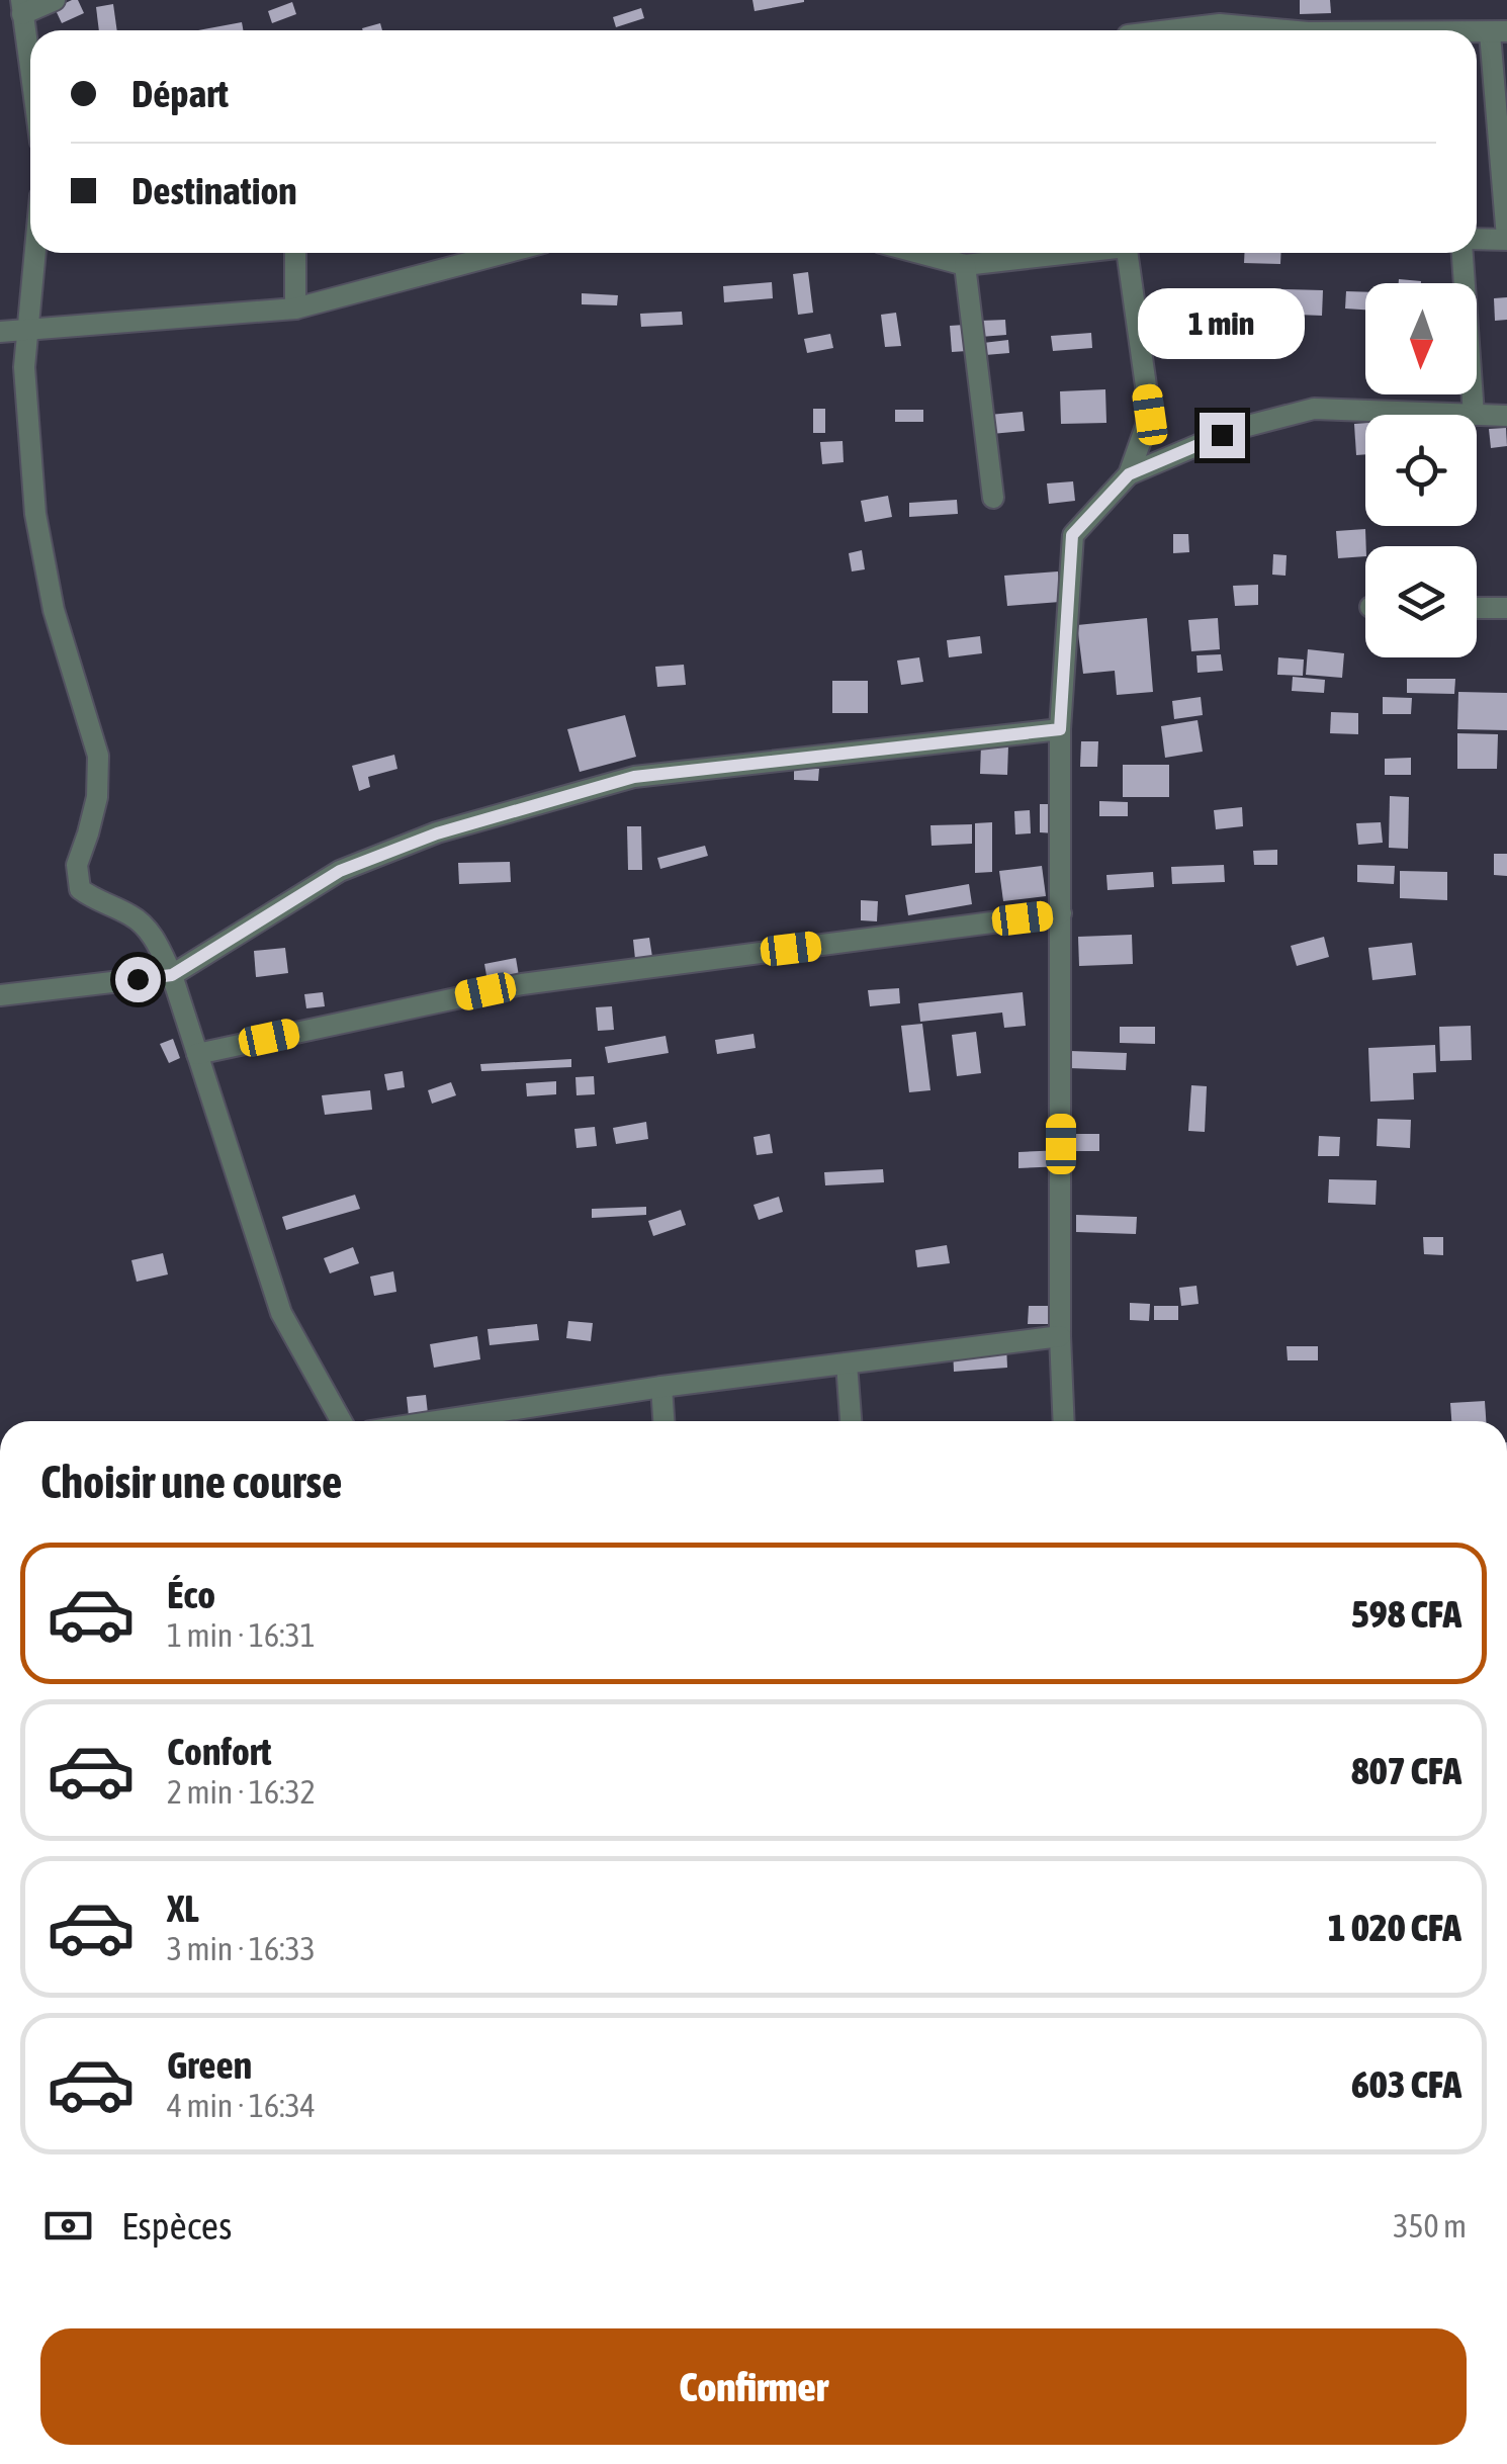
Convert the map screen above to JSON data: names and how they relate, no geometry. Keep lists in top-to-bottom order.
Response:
{
  "north": "bottom",
  "page": {
    "banner": ["Départ", "Destination"],
    "bubble": "1 min",
    "heading": "Choisir une course",
    "list": [
      {
        "name": "Éco",
        "note": "1 min · 16:31",
        "value": "598 CFA"
      },
      {
        "name": "Confort",
        "note": "2 min · 16:32",
        "value": "807 CFA"
      },
      {
        "name": "XL",
        "note": "3 min · 16:33",
        "value": "1 020 CFA"
      },
      {
        "name": "Green",
        "note": "4 min · 16:34",
        "value": "603 CFA"
      }
    ],
    "pay": ["Espèces", "350 m"],
    "buttons": "Confirmer"
  }
}
